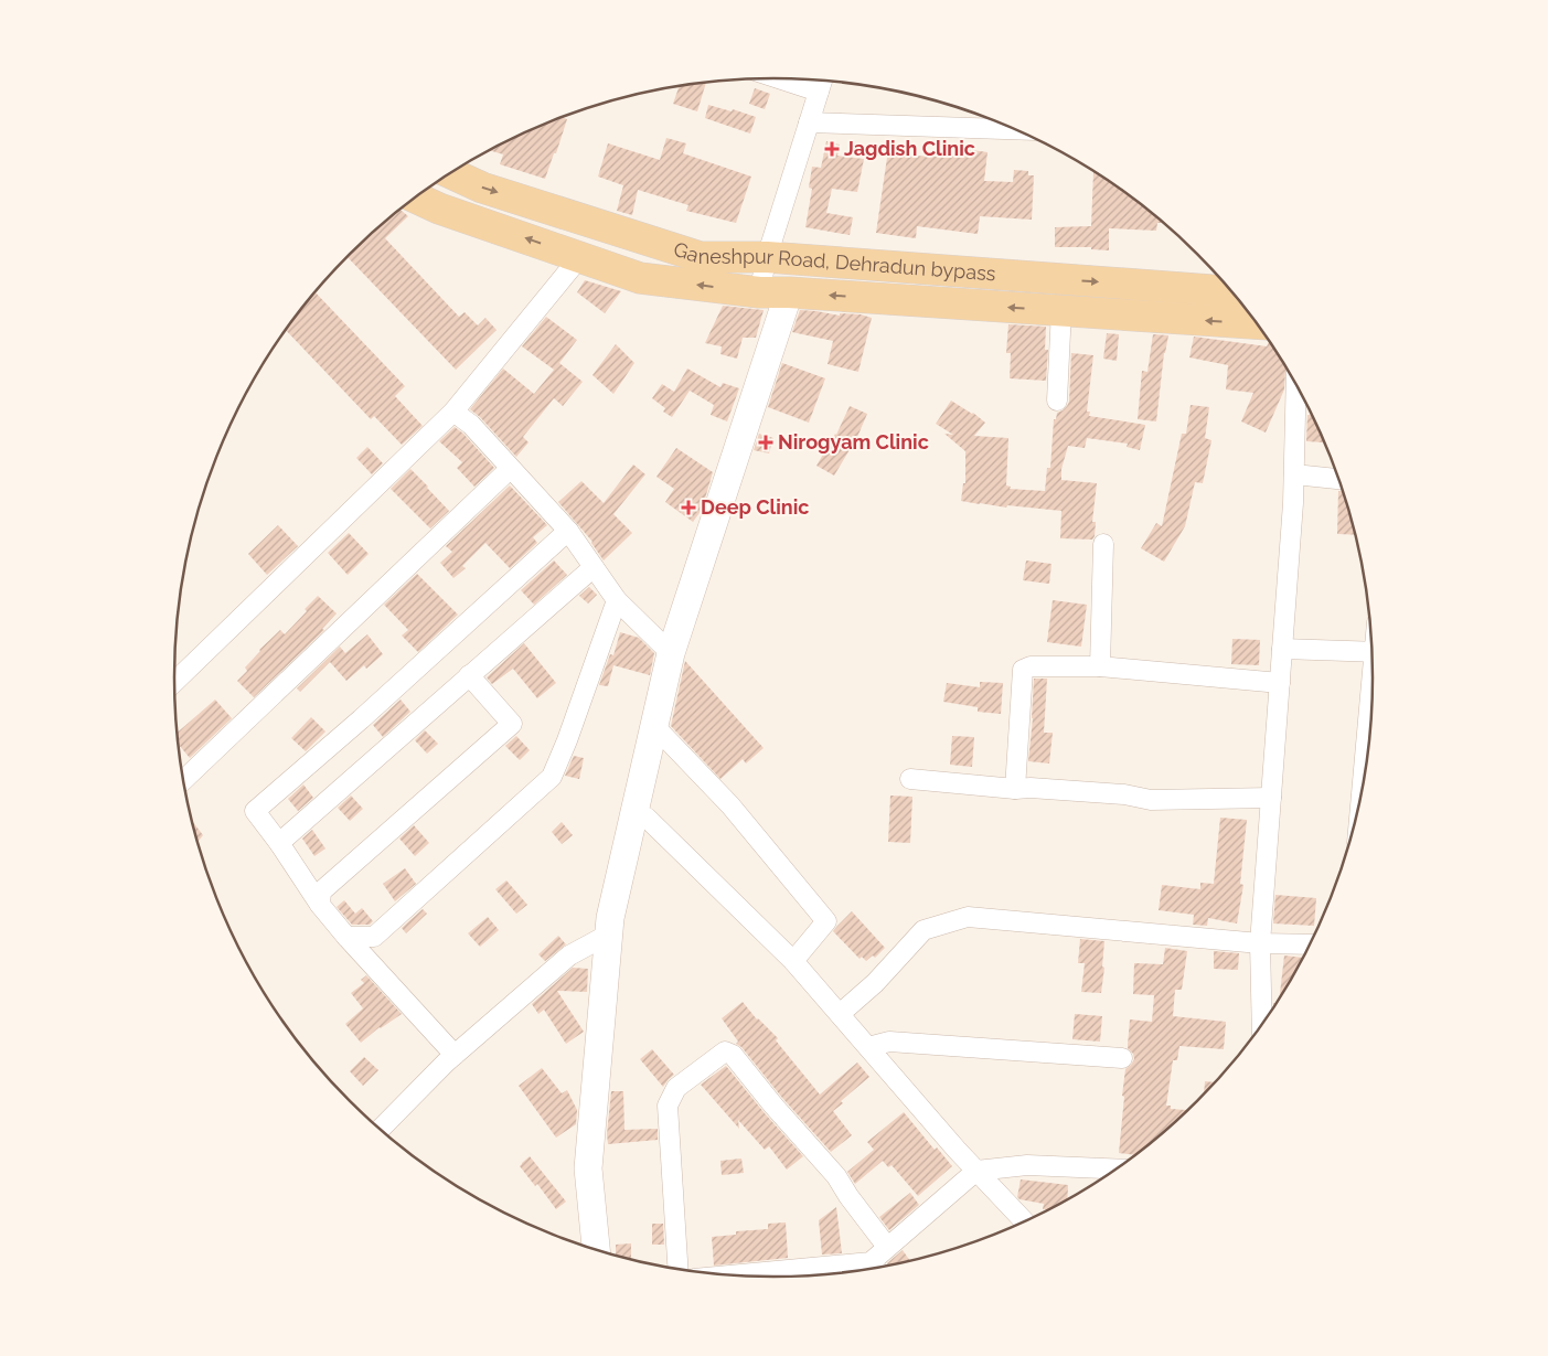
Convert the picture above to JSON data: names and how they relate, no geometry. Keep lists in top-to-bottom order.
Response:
{
  "streets": {
    "main road": ["Ganeshpur Road, Dehradun bypass"]
  },
  "places": {
    "health": ["Jagdish Clinic", "Nirogyam Clinic", "Deep Clinic"]
  }
}
